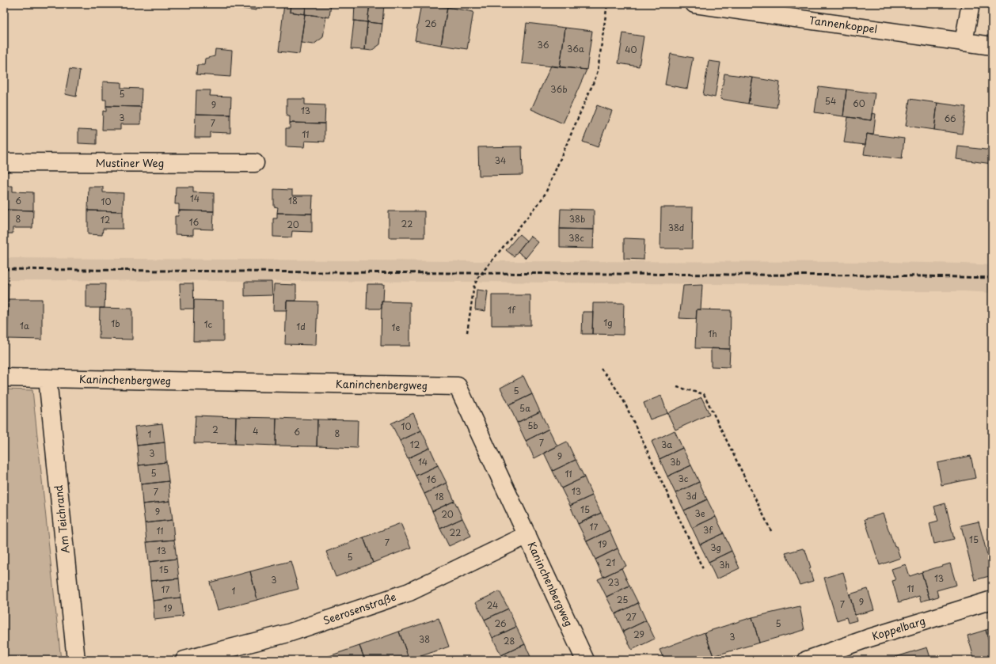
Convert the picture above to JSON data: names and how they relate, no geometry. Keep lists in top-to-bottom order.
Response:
{
  "streets": {
    "street": [
      "Tannenkoppel",
      "Mustiner Weg",
      "Kaninchenbergweg",
      "Am Teichrand",
      "Seerosenstraße",
      "Koppelbarg"
    ]
  },
  "crossings": [
    ["Kaninchenbergweg", "Am Teichrand"],
    ["Kaninchenbergweg", "Seerosenstraße"]
  ],
  "house_numbers": [
    "26",
    "36",
    "36a",
    "40",
    "36b",
    "5",
    "54",
    "60",
    "9",
    "13",
    "3",
    "66",
    "7",
    "11",
    "34",
    "14",
    "6",
    "18",
    "10",
    "8",
    "38b",
    "12",
    "16",
    "22",
    "20",
    "38d",
    "38c",
    "1f",
    "1g",
    "1b",
    "1c",
    "1a",
    "1d",
    "1e",
    "1h",
    "5",
    "5a",
    "5b",
    "10",
    "2",
    "4",
    "6",
    "8",
    "1",
    "7",
    "12",
    "3a",
    "3",
    "9",
    "14",
    "3b",
    "5",
    "11",
    "3c",
    "16",
    "13",
    "7",
    "3d",
    "18",
    "15",
    "9",
    "3e",
    "20",
    "17",
    "3f",
    "11",
    "22",
    "15",
    "7",
    "19",
    "3g",
    "13",
    "5",
    "21",
    "3h",
    "15",
    "13",
    "3",
    "23",
    "11",
    "17",
    "1",
    "25",
    "9",
    "7",
    "24",
    "19",
    "27",
    "26",
    "5",
    "29",
    "3",
    "38",
    "28"
  ]
}
